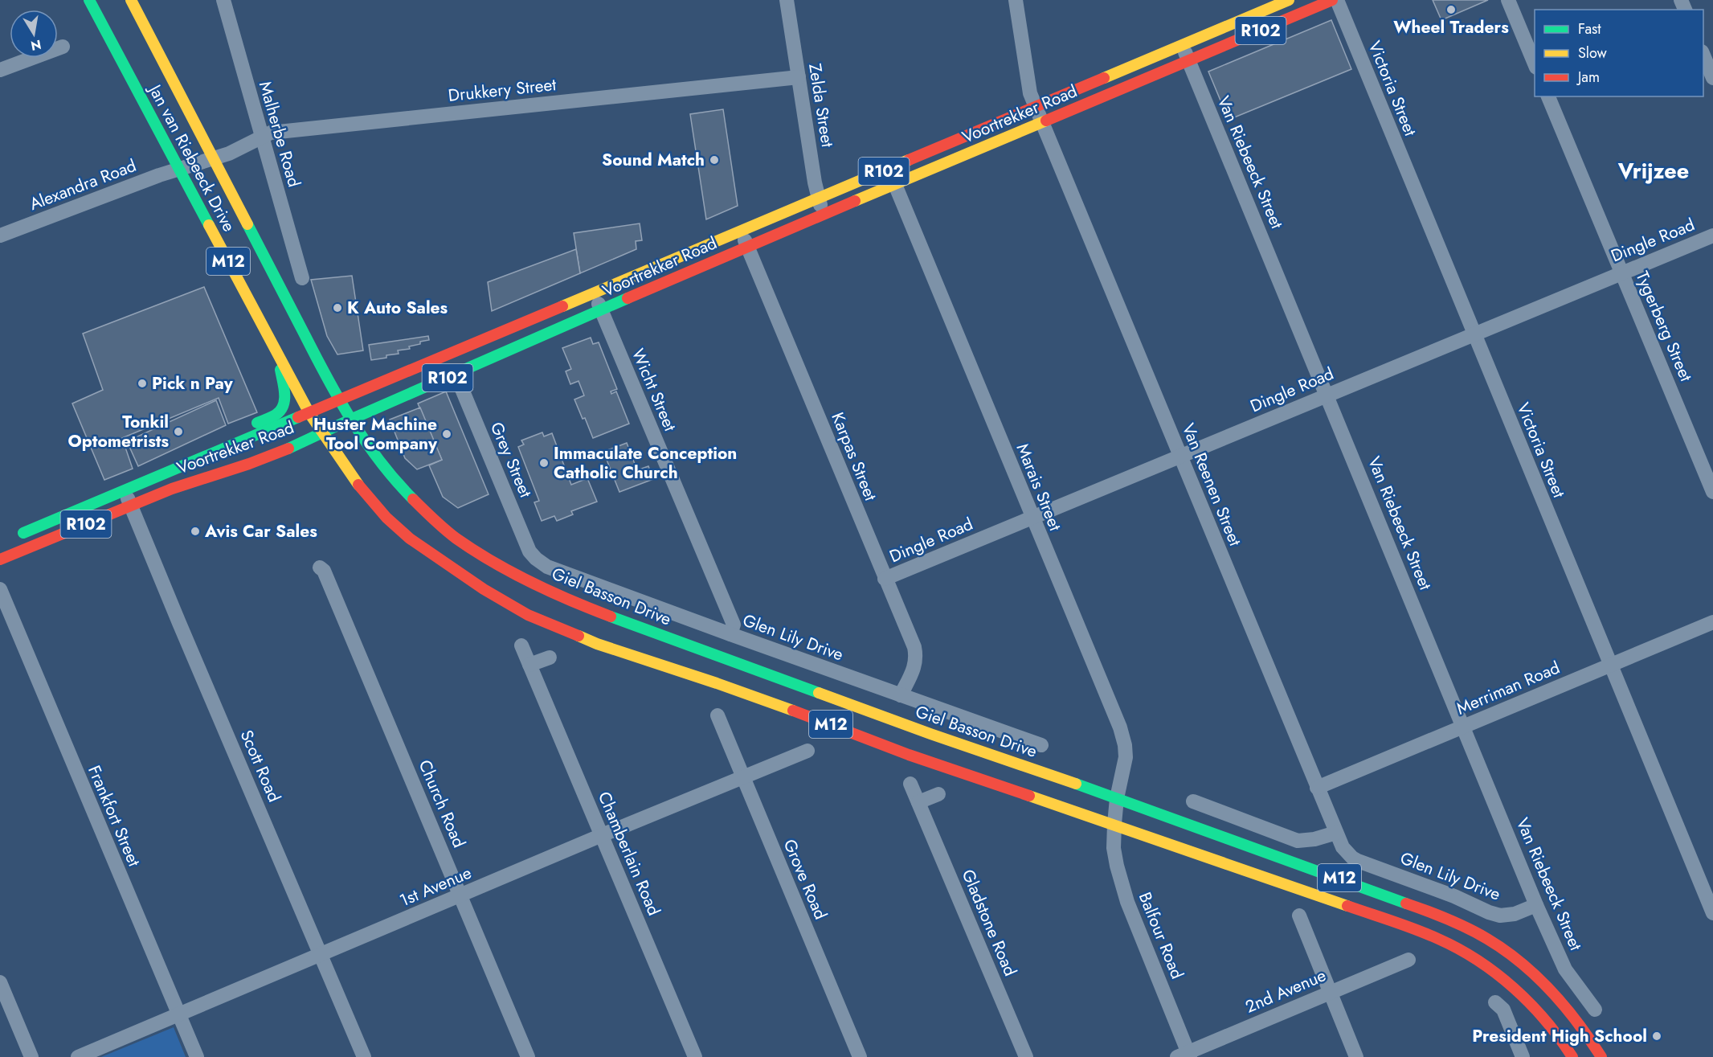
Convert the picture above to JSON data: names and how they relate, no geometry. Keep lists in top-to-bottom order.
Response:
{
  "streets": {
    "main road": [
      "R102",
      "Voortrekker Road",
      "Jan van Riebeeck Drive",
      "M12",
      "Giel Basson Drive"
    ],
    "street": [
      "Victoria Street",
      "Drukkery Street",
      "Zelda Street",
      "Malherbe Road",
      "Van Riebeeck Street",
      "Alexandra Road",
      "Dingle Road",
      "Tygerberg Street",
      "Wicht Street",
      "Karpas Street",
      "Grey Street",
      "Van Reenen Street",
      "Marais Street",
      "Glen Lily Drive",
      "Merriman Road",
      "Scott Road",
      "Church Road",
      "Frankfort Street",
      "Chamberlain Road",
      "Grove Road",
      "1st Avenue",
      "Gladstone Road",
      "Balfour Road",
      "2nd Avenue"
    ]
  },
  "crossings": [
    ["Victoria Street", "Dingle Road"],
    ["Victoria Street", "Merriman Road"],
    ["Drukkery Street", "Zelda Street"],
    ["Drukkery Street", "Malherbe Road"],
    ["Drukkery Street", "Jan van Riebeeck Drive"],
    ["Drukkery Street", "Alexandra Road"],
    ["Zelda Street", "Voortrekker Road"],
    ["Voortrekker Road", "Jan van Riebeeck Drive"],
    ["Voortrekker Road", "Van Riebeeck Street"],
    ["Voortrekker Road", "M12"],
    ["Voortrekker Road", "Wicht Street"],
    ["Voortrekker Road", "Karpas Street"],
    ["Voortrekker Road", "Grey Street"],
    ["Voortrekker Road", "Van Reenen Street"],
    ["Voortrekker Road", "Marais Street"],
    ["Voortrekker Road", "Giel Basson Drive"],
    ["Voortrekker Road", "Scott Road"],
    ["Jan van Riebeeck Drive", "Alexandra Road"],
    ["Jan van Riebeeck Drive", "M12"],
    ["Jan van Riebeeck Drive", "Giel Basson Drive"],
    ["Van Riebeeck Street", "Dingle Road"],
    ["Van Riebeeck Street", "Glen Lily Drive"],
    ["Van Riebeeck Street", "Merriman Road"],
    ["Dingle Road", "Tygerberg Street"],
    ["Dingle Road", "Karpas Street"],
    ["Dingle Road", "Van Reenen Street"],
    ["Dingle Road", "Marais Street"],
    ["M12", "Marais Street"],
    ["M12", "Balfour Road"],
    ["Wicht Street", "Glen Lily Drive"],
    ["Karpas Street", "Glen Lily Drive"],
    ["Grey Street", "Glen Lily Drive"],
    ["Van Reenen Street", "Glen Lily Drive"],
    ["Van Reenen Street", "Merriman Road"],
    ["Marais Street", "Giel Basson Drive"],
    ["Marais Street", "Balfour Road"],
    ["Scott Road", "1st Avenue"],
    ["Church Road", "1st Avenue"],
    ["Frankfort Street", "1st Avenue"],
    ["Chamberlain Road", "1st Avenue"],
    ["Grove Road", "1st Avenue"],
    ["Balfour Road", "2nd Avenue"]
  ],
  "districts": ["Vrijzee"],
  "places": [
    "Wheel Traders",
    "Sound Match",
    "K Auto Sales",
    "Pick n Pay",
    "Tonkil Optometrists",
    "Huster Machine Tool Company",
    "Immaculate Conception Catholic Church",
    "Avis Car Sales",
    "President High School"
  ],
  "legend": ["Fast", "Slow", "Jam"],
  "north": "bottom"
}
